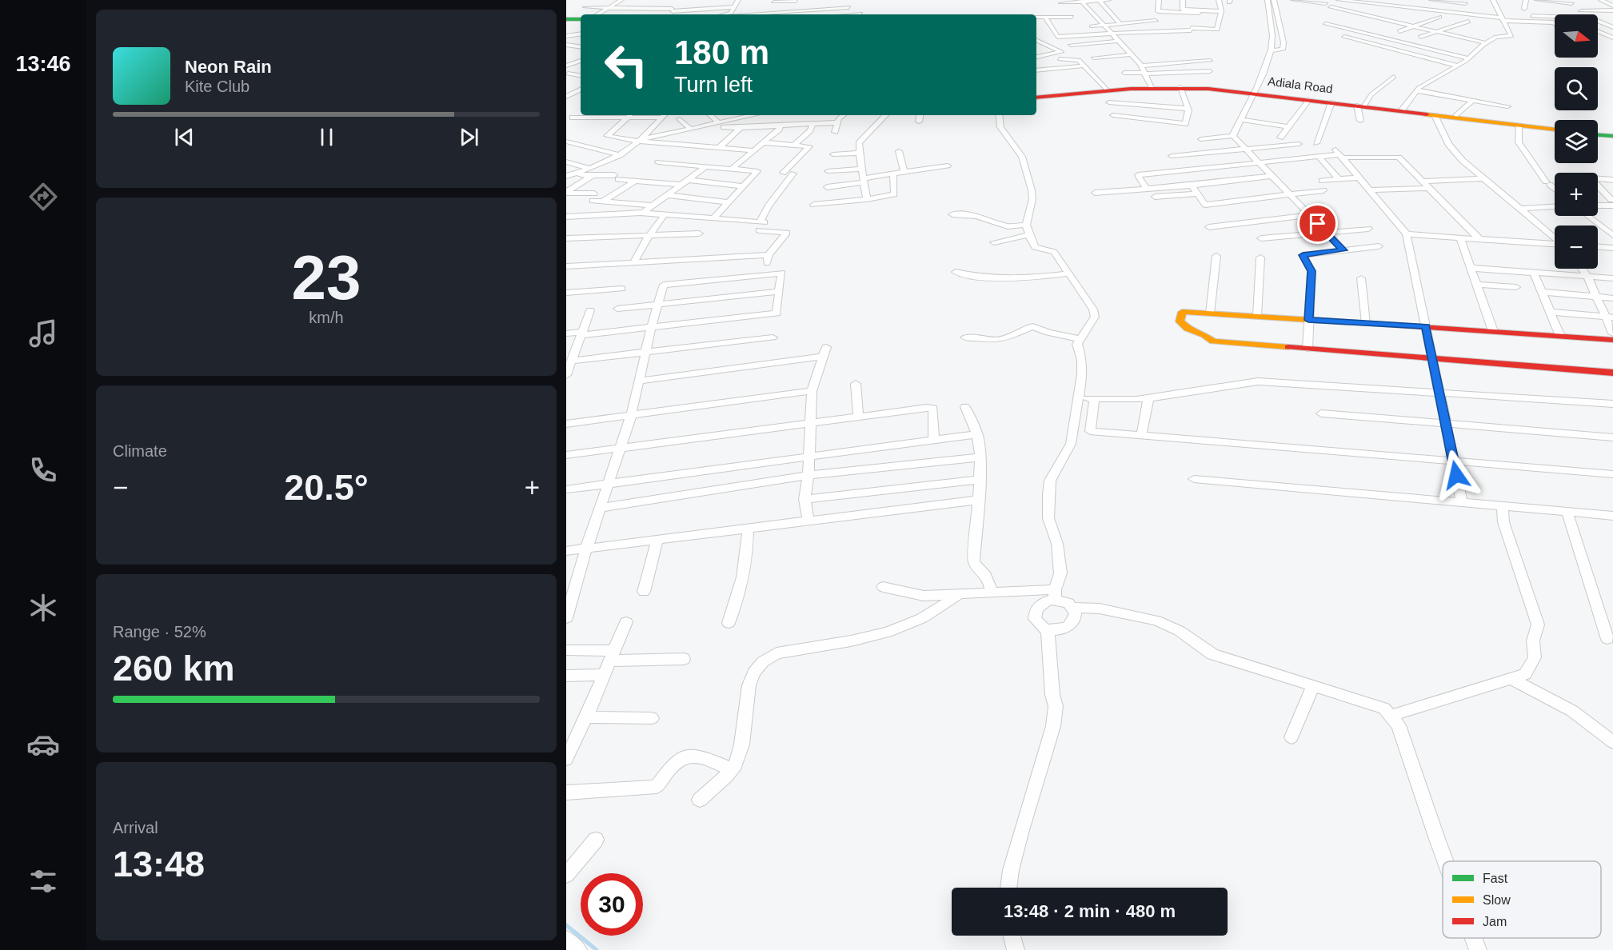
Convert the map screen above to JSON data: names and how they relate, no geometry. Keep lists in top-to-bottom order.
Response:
{
  "streets": {
    "main road": ["Adiala Road"]
  },
  "legend": ["Fast", "Slow", "Jam"],
  "north": "right",
  "page": {
    "tabs": "13:46",
    "map_buttons": ["+", "−"],
    "turn": ["180 m", "Turn left"],
    "song": ["Neon Rain", "Kite Club"],
    "tile": [
      ["23", "km/h"],
      "Climate",
      ["Range · 52%", "260 km"],
      ["Arrival", "13:48"]
    ],
    "heat": ["−", "20.5°", "+"],
    "limit": "30",
    "trip": "13:48 · 2 min · 480 m"
  }
}
